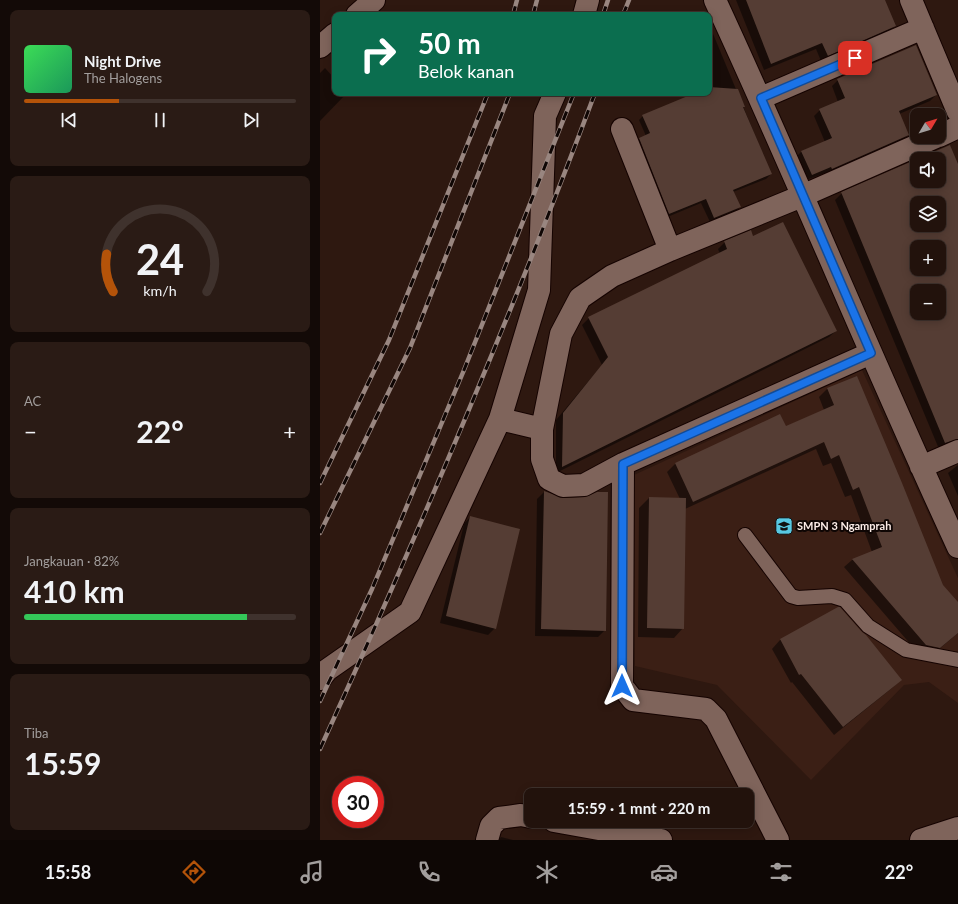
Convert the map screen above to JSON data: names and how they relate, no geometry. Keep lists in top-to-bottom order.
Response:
{
  "places": {
    "school or university": ["SMPN 3 Ngamprah"]
  },
  "north": "top right",
  "page": {
    "turn": ["50 m", "Belok kanan"],
    "song": ["Night Drive", "The Halogens"],
    "map_buttons": ["+", "−"],
    "tile": [
      "AC",
      ["Jangkauan · 82%", "410 km"],
      ["Tiba", "15:59"]
    ],
    "heat": ["−", "22°", "+"],
    "limit": "30",
    "trip": "15:59 · 1 mnt · 220 m",
    "tabs": ["15:58", "22°"],
    "gauge": ["24", "km/h"]
  }
}
